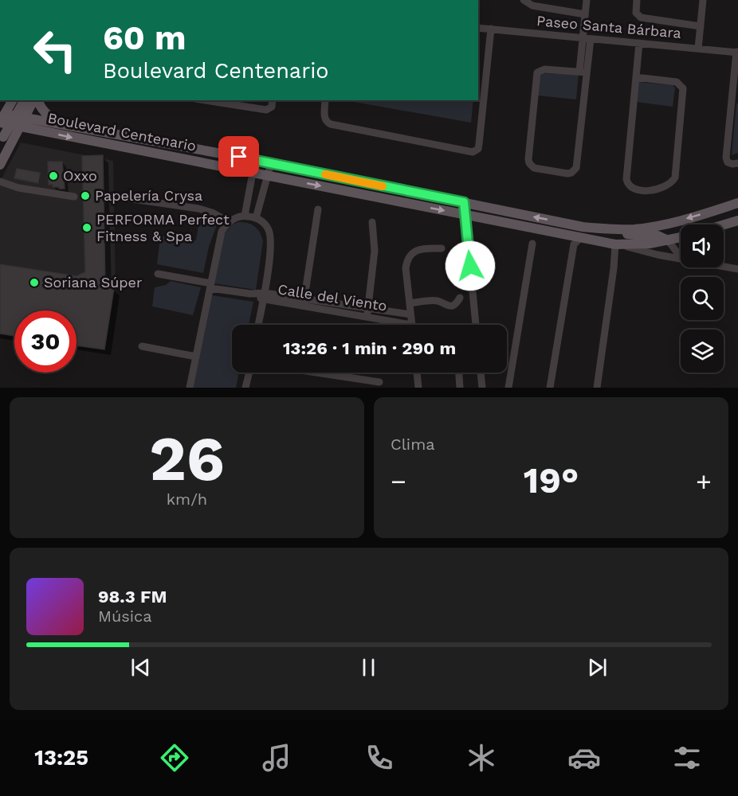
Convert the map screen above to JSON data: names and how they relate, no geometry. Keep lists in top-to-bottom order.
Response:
{
  "streets": {
    "main road": ["Boulevard Centenario"],
    "street": ["Paseo Santa Bárbara", "Calle del Viento"]
  },
  "places": [
    "Oxxo",
    "Papelería Crysa",
    "PERFORMA Perfect Fitness & Spa",
    "Soriana Súper"
  ],
  "page": {
    "turn": ["60 m", "Boulevard Centenario"],
    "limit": "30",
    "trip": "13:26 · 1 min · 290 m",
    "tile": [
      ["26", "km/h"],
      "Clima"
    ],
    "heat": ["−", "19°", "+"],
    "song": ["98.3 FM", "Música"],
    "tabs": "13:25"
  }
}
